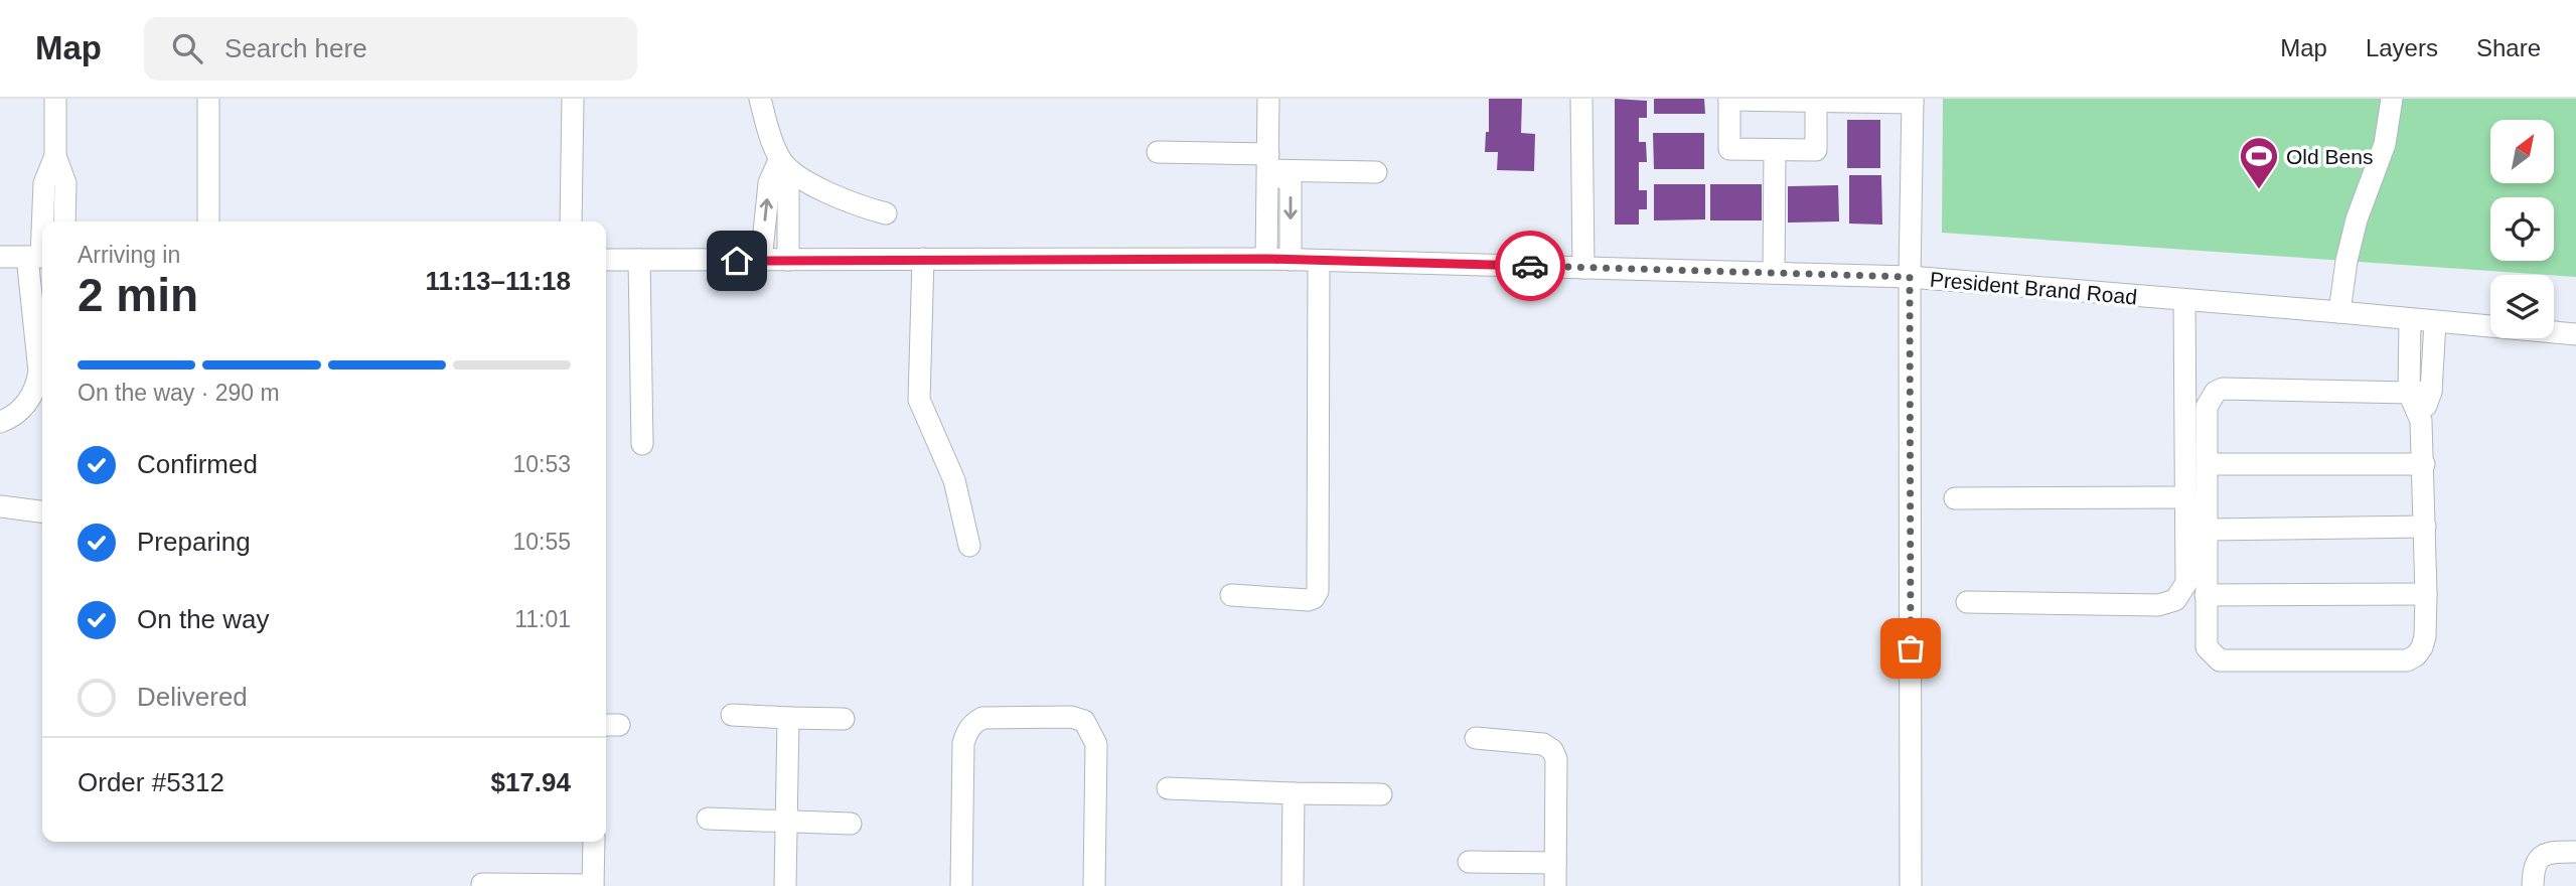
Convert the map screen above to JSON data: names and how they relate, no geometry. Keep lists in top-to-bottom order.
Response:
{
  "streets": {
    "street": ["President Brand Road"]
  },
  "places": {
    "sports": ["Old Bens"]
  },
  "north": "top right",
  "page": {
    "header": "Map",
    "search": "Search here",
    "nav": ["Map", "Layers", "Share"],
    "heading": ["2 min", "Arriving in", "11:13–11:18"],
    "panel": ["Order #5312", "$17.94"],
    "bar": "On the way · 290 m",
    "list": [
      ["Confirmed", "10:53"],
      ["Preparing", "10:55"],
      ["On the way", "11:01"],
      "Delivered"
    ]
  }
}
